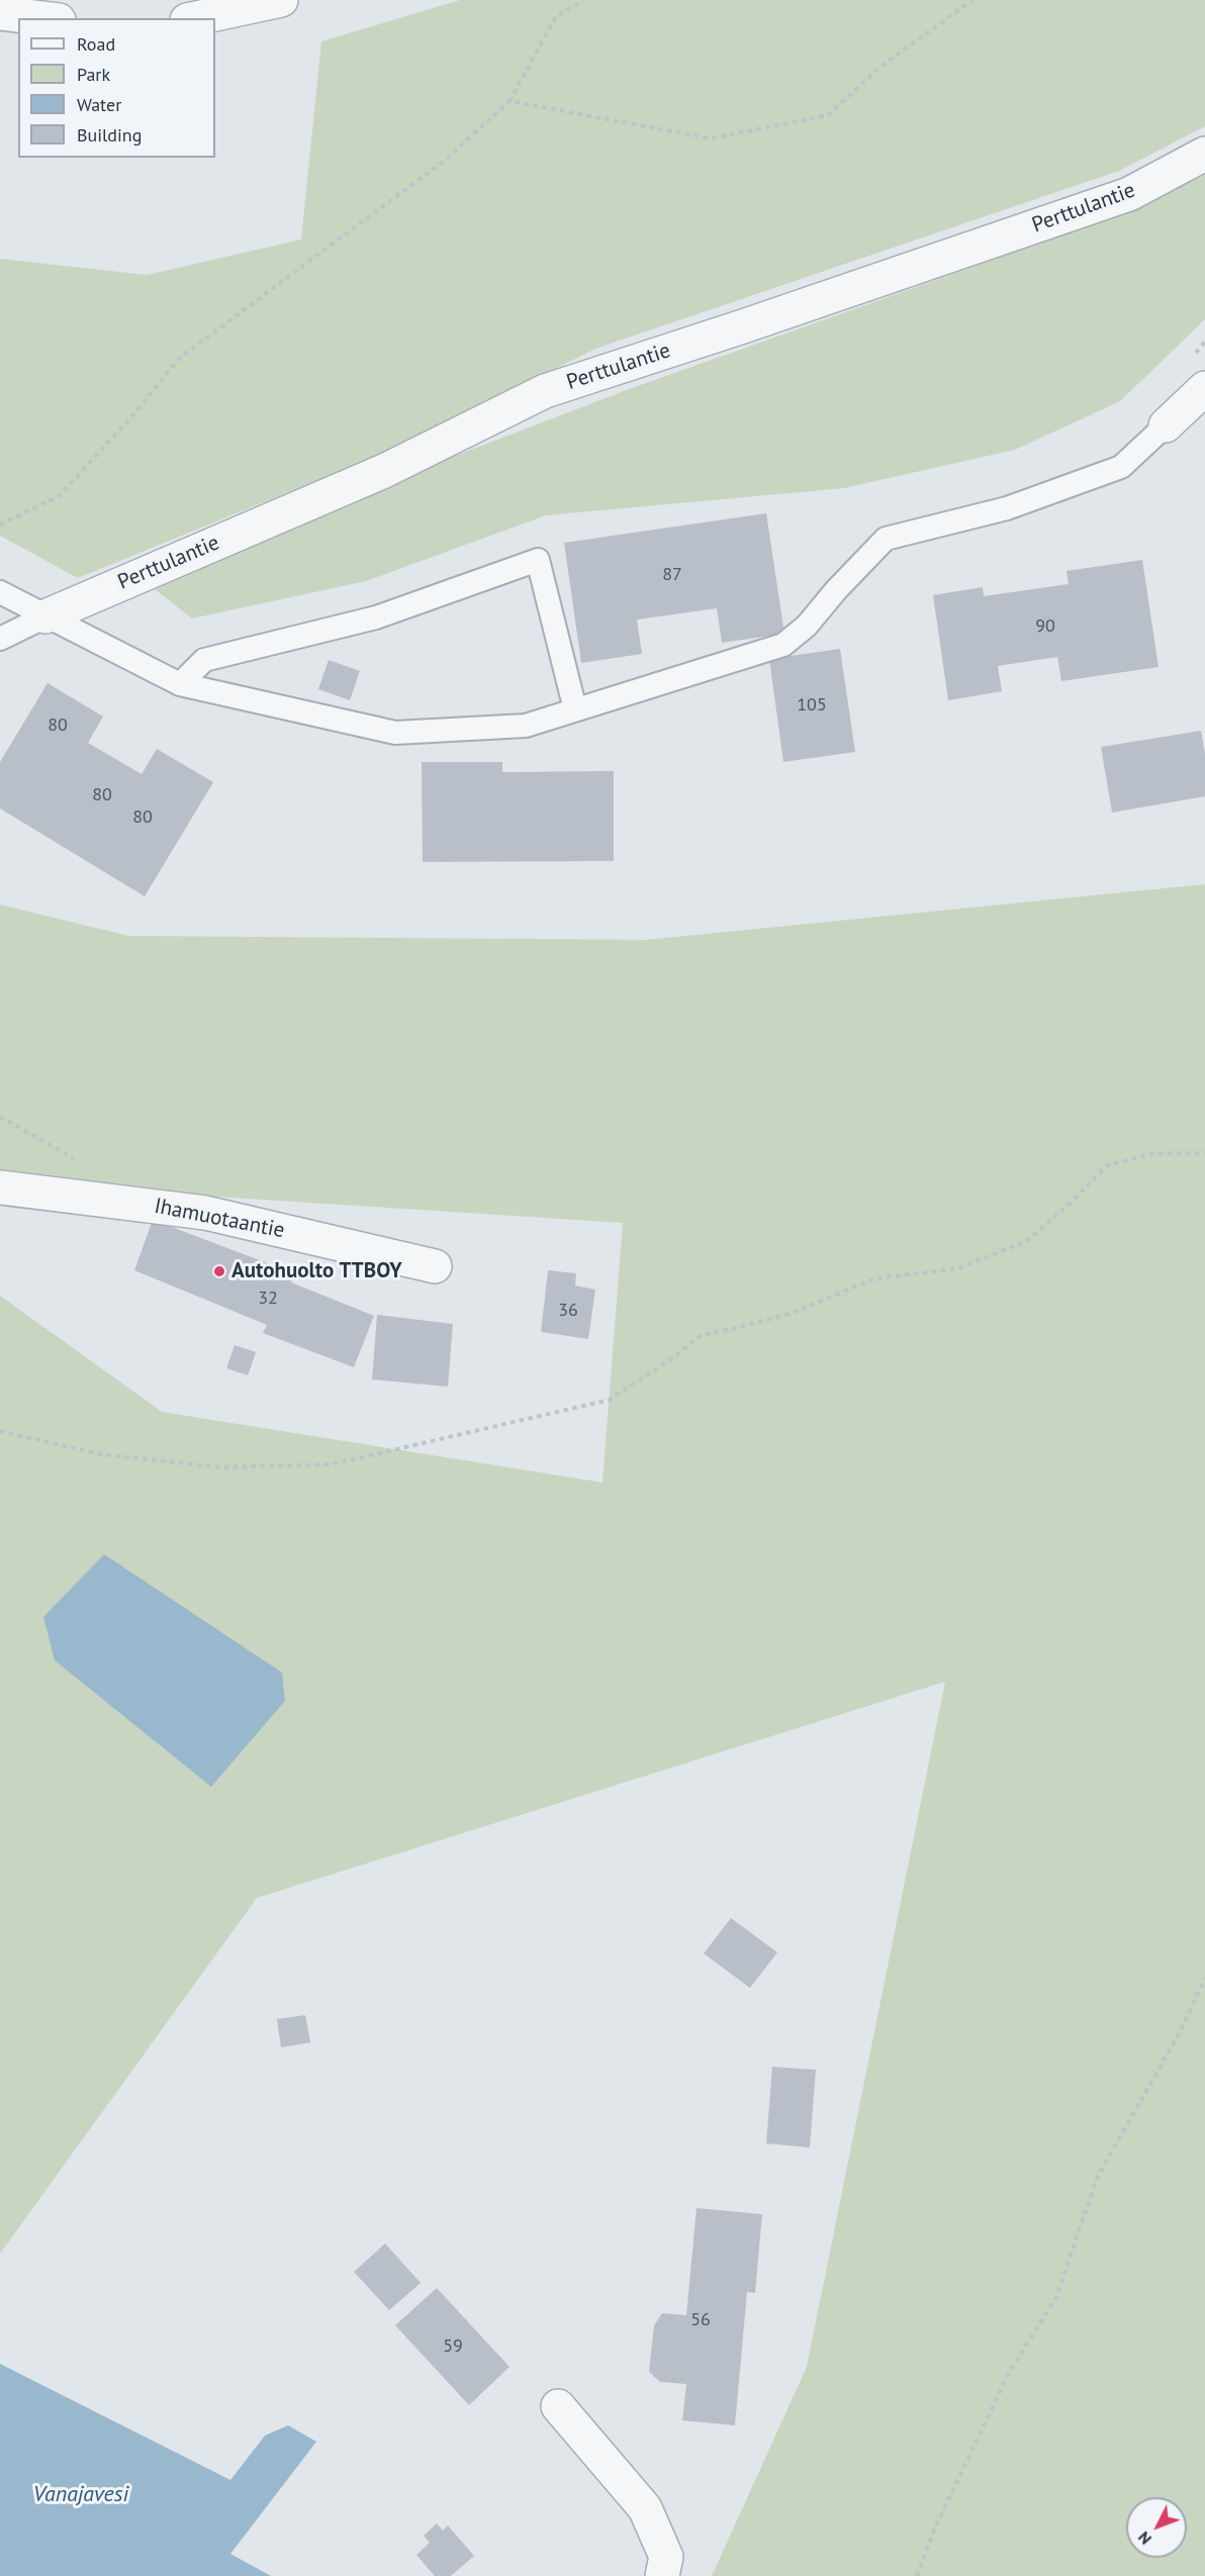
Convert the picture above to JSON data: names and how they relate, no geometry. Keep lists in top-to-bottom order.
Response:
{
  "streets": {
    "street": ["Perttulantie", "Ihamuotaantie"]
  },
  "water": ["Vanajavesi"],
  "places": ["Autohuolto TTBOY"],
  "house_numbers": [
    "87",
    "90",
    "105",
    "80",
    "80",
    "80",
    "32",
    "36",
    "56",
    "59"
  ],
  "legend": [
    "Road",
    "Park",
    "Water",
    "Building"
  ],
  "north": "bottom left"
}
